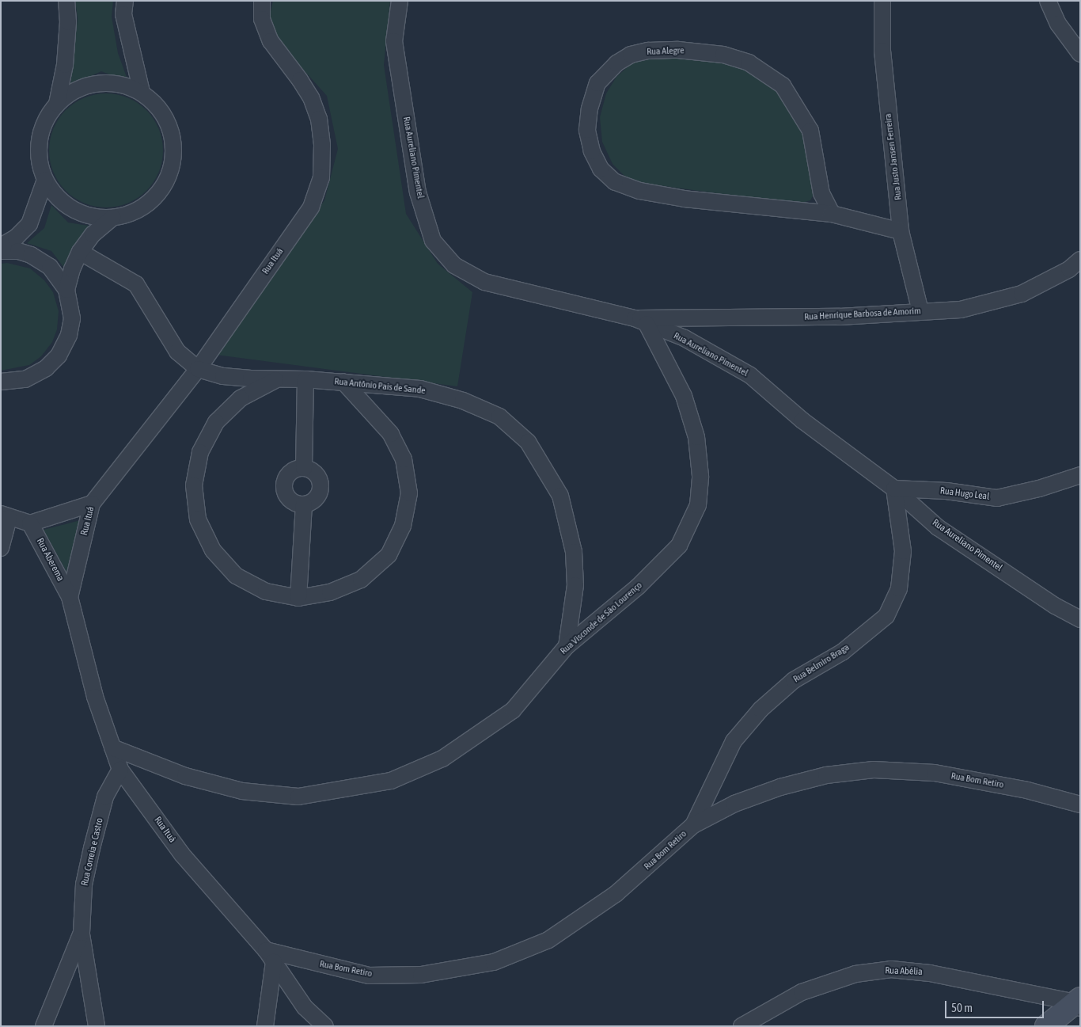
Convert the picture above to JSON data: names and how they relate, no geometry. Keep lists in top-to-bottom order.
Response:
{
  "streets": {
    "street": [
      "Rua Alegre",
      "Rua Justo Jansen Ferreira",
      "Rua Aureliano Pimentel",
      "Rua Ituá",
      "Rua Henrique Barbosa de Amorim",
      "Rua Antônio Pais de Sande",
      "Rua Hugo Leal",
      "Rua Aberema",
      "Rua Visconde de São Lourenço",
      "Rua Belmiro Braga",
      "Rua Bom Retiro",
      "Rua Correia e Castro",
      "Rua Abélia"
    ]
  },
  "crossings": [
    ["Rua Alegre", "Rua Justo Jansen Ferreira"],
    ["Rua Justo Jansen Ferreira", "Rua Henrique Barbosa de Amorim"],
    ["Rua Aureliano Pimentel", "Rua Henrique Barbosa de Amorim"],
    ["Rua Aureliano Pimentel", "Rua Hugo Leal"],
    ["Rua Aureliano Pimentel", "Rua Visconde de São Lourenço"],
    ["Rua Aureliano Pimentel", "Rua Belmiro Braga"],
    ["Rua Ituá", "Rua Antônio Pais de Sande"],
    ["Rua Ituá", "Rua Aberema"],
    ["Rua Ituá", "Rua Visconde de São Lourenço"],
    ["Rua Ituá", "Rua Bom Retiro"],
    ["Rua Ituá", "Rua Correia e Castro"],
    ["Rua Henrique Barbosa de Amorim", "Rua Visconde de São Lourenço"],
    ["Rua Antônio Pais de Sande", "Rua Visconde de São Lourenço"],
    ["Rua Hugo Leal", "Rua Belmiro Braga"],
    ["Rua Belmiro Braga", "Rua Bom Retiro"]
  ],
  "scale_bar": "50 m"
}
